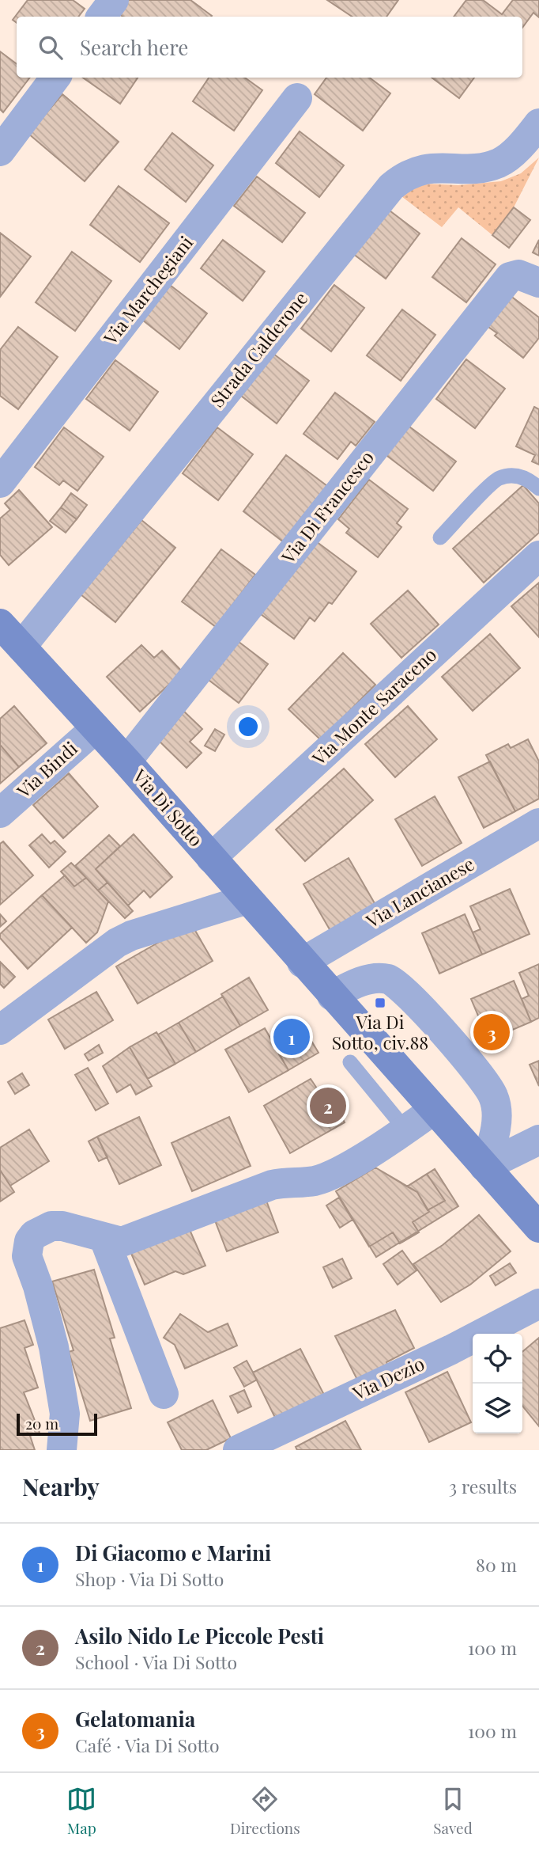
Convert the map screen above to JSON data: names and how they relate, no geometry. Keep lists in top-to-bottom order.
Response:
{
  "streets": {
    "street": [
      "Via Marchegiani",
      "Strada Calderone",
      "Via Di Francesco",
      "Via Monte Saraceno",
      "Via Bindi",
      "Via Di Sotto",
      "Via Lancianese",
      "Via Dezio"
    ]
  },
  "crossings": [
    ["Strada Calderone", "Via Di Sotto"],
    ["Via Di Francesco", "Via Di Sotto"],
    ["Via Monte Saraceno", "Via Di Sotto"],
    ["Via Bindi", "Via Di Sotto"],
    ["Via Di Sotto", "Via Lancianese"]
  ],
  "places": {
    "transit": ["Via Di Sotto, civ.88"]
  },
  "scale_bar": "20 m",
  "page": {
    "search": "Search here",
    "pins": ["3", "1", "2"],
    "scale": "20 m",
    "heading": ["Nearby", "3 results"],
    "list": [
      {
        "mark": "1",
        "name": "Di Giacomo e Marini",
        "note": "Shop · Via Di Sotto",
        "value": "80 m"
      },
      {
        "mark": "2",
        "name": "Asilo Nido Le Piccole Pesti",
        "note": "School · Via Di Sotto",
        "value": "100 m"
      },
      {
        "mark": "3",
        "name": "Gelatomania",
        "note": "Café · Via Di Sotto",
        "value": "100 m"
      }
    ],
    "nav": ["Map", "Directions", "Saved"]
  }
}
